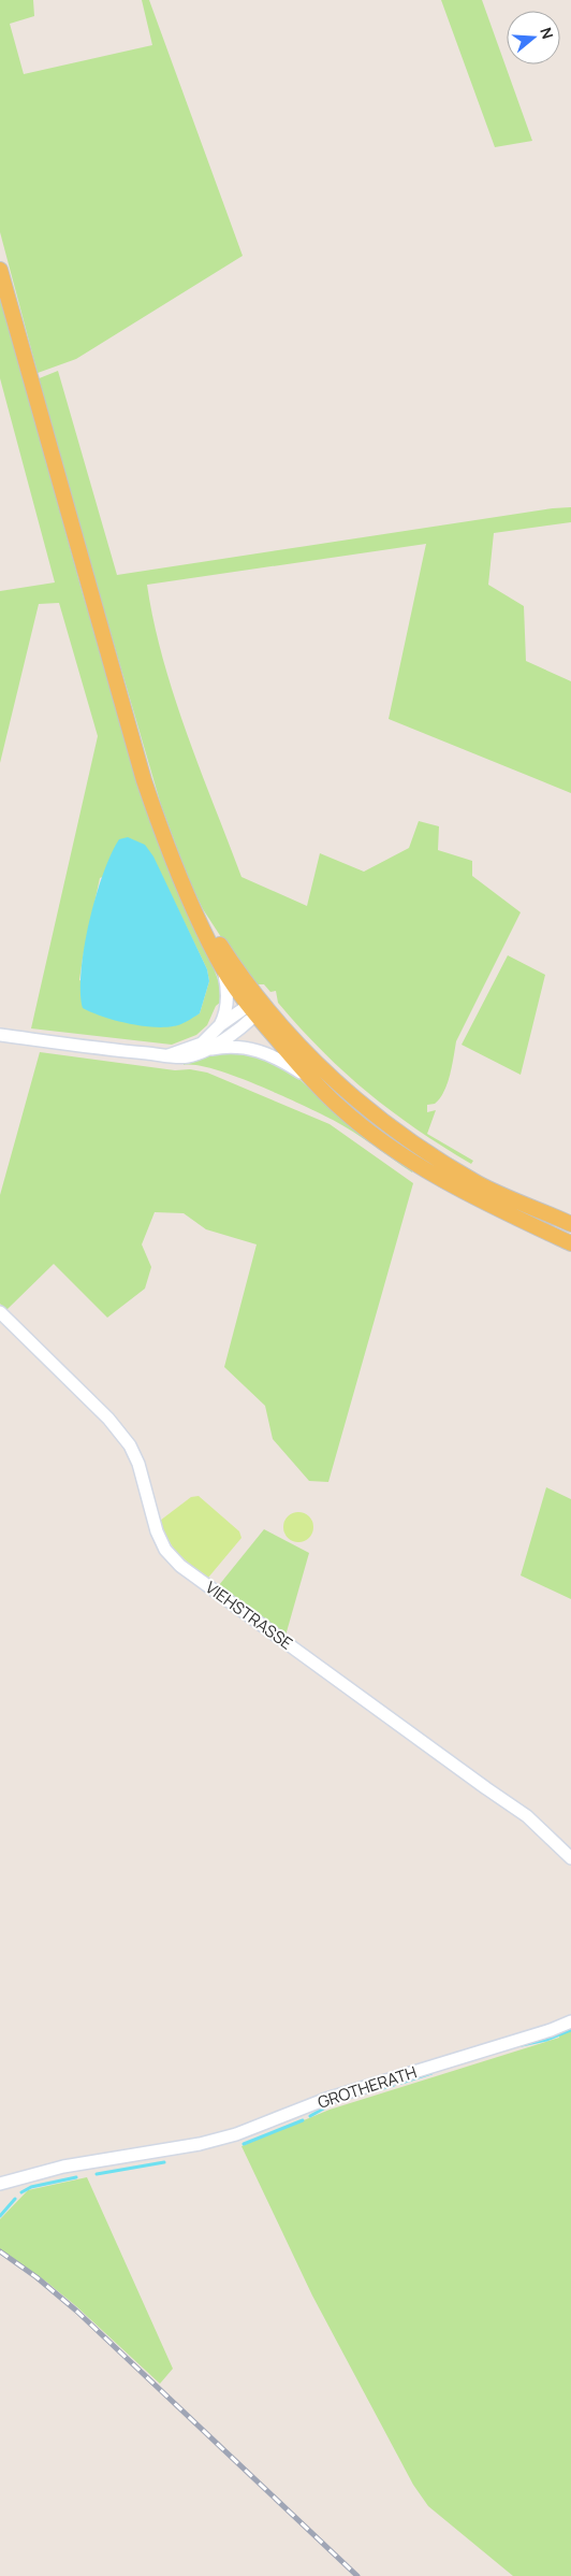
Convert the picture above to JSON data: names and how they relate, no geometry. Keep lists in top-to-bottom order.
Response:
{
  "streets": {
    "street": ["VIEHSTRASSE", "GROTHERATH"]
  },
  "north": "right"
}
